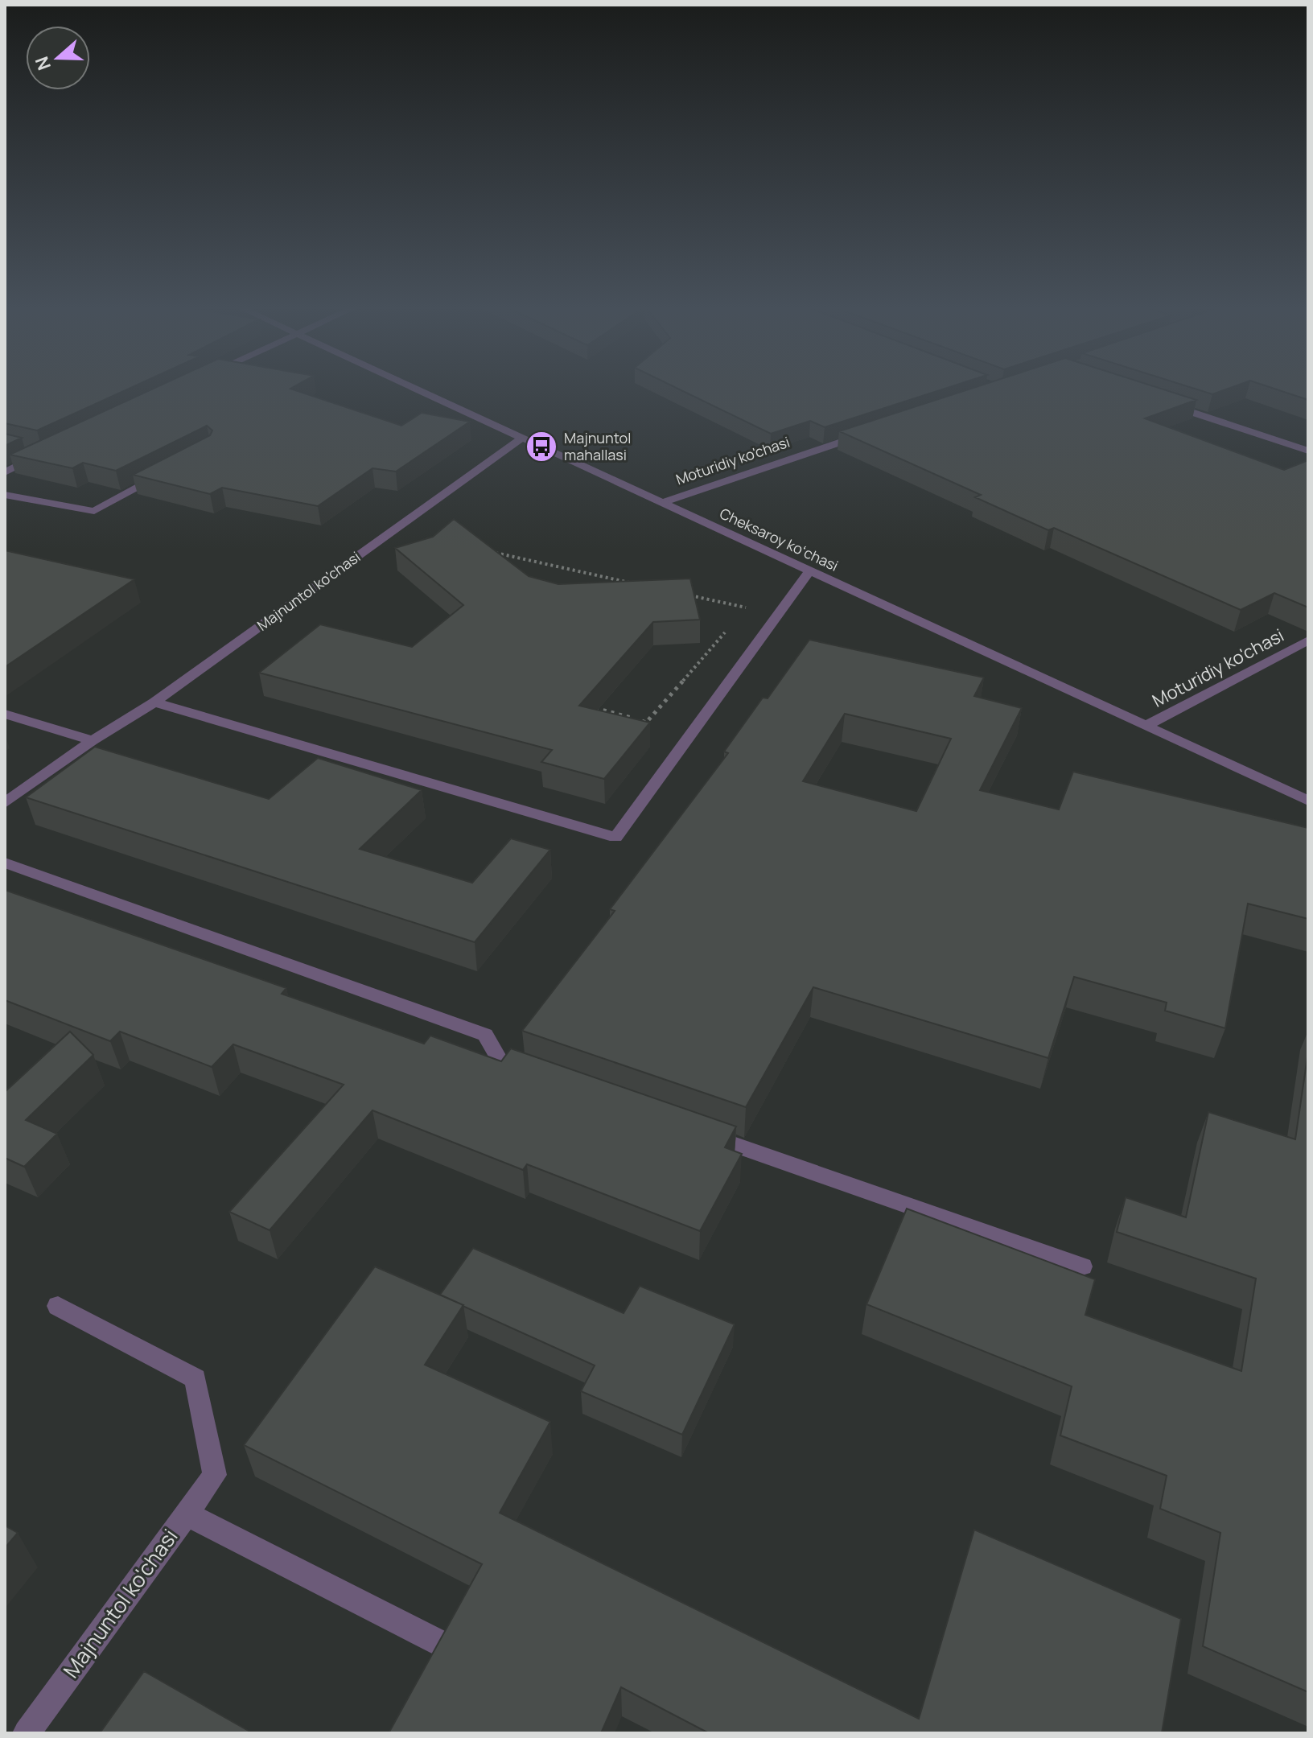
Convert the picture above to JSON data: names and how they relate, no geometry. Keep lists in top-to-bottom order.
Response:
{
  "streets": {
    "street": ["Moturidiy ko'chasi", "Cheksaroy koʻchasi", "Majnuntol ko'chasi"]
  },
  "crossings": [
    ["Moturidiy ko'chasi", "Cheksaroy koʻchasi"],
    ["Cheksaroy koʻchasi", "Majnuntol ko'chasi"]
  ],
  "places": {
    "bus stop": ["Majnuntol mahallasi"]
  },
  "north": "left"
}
